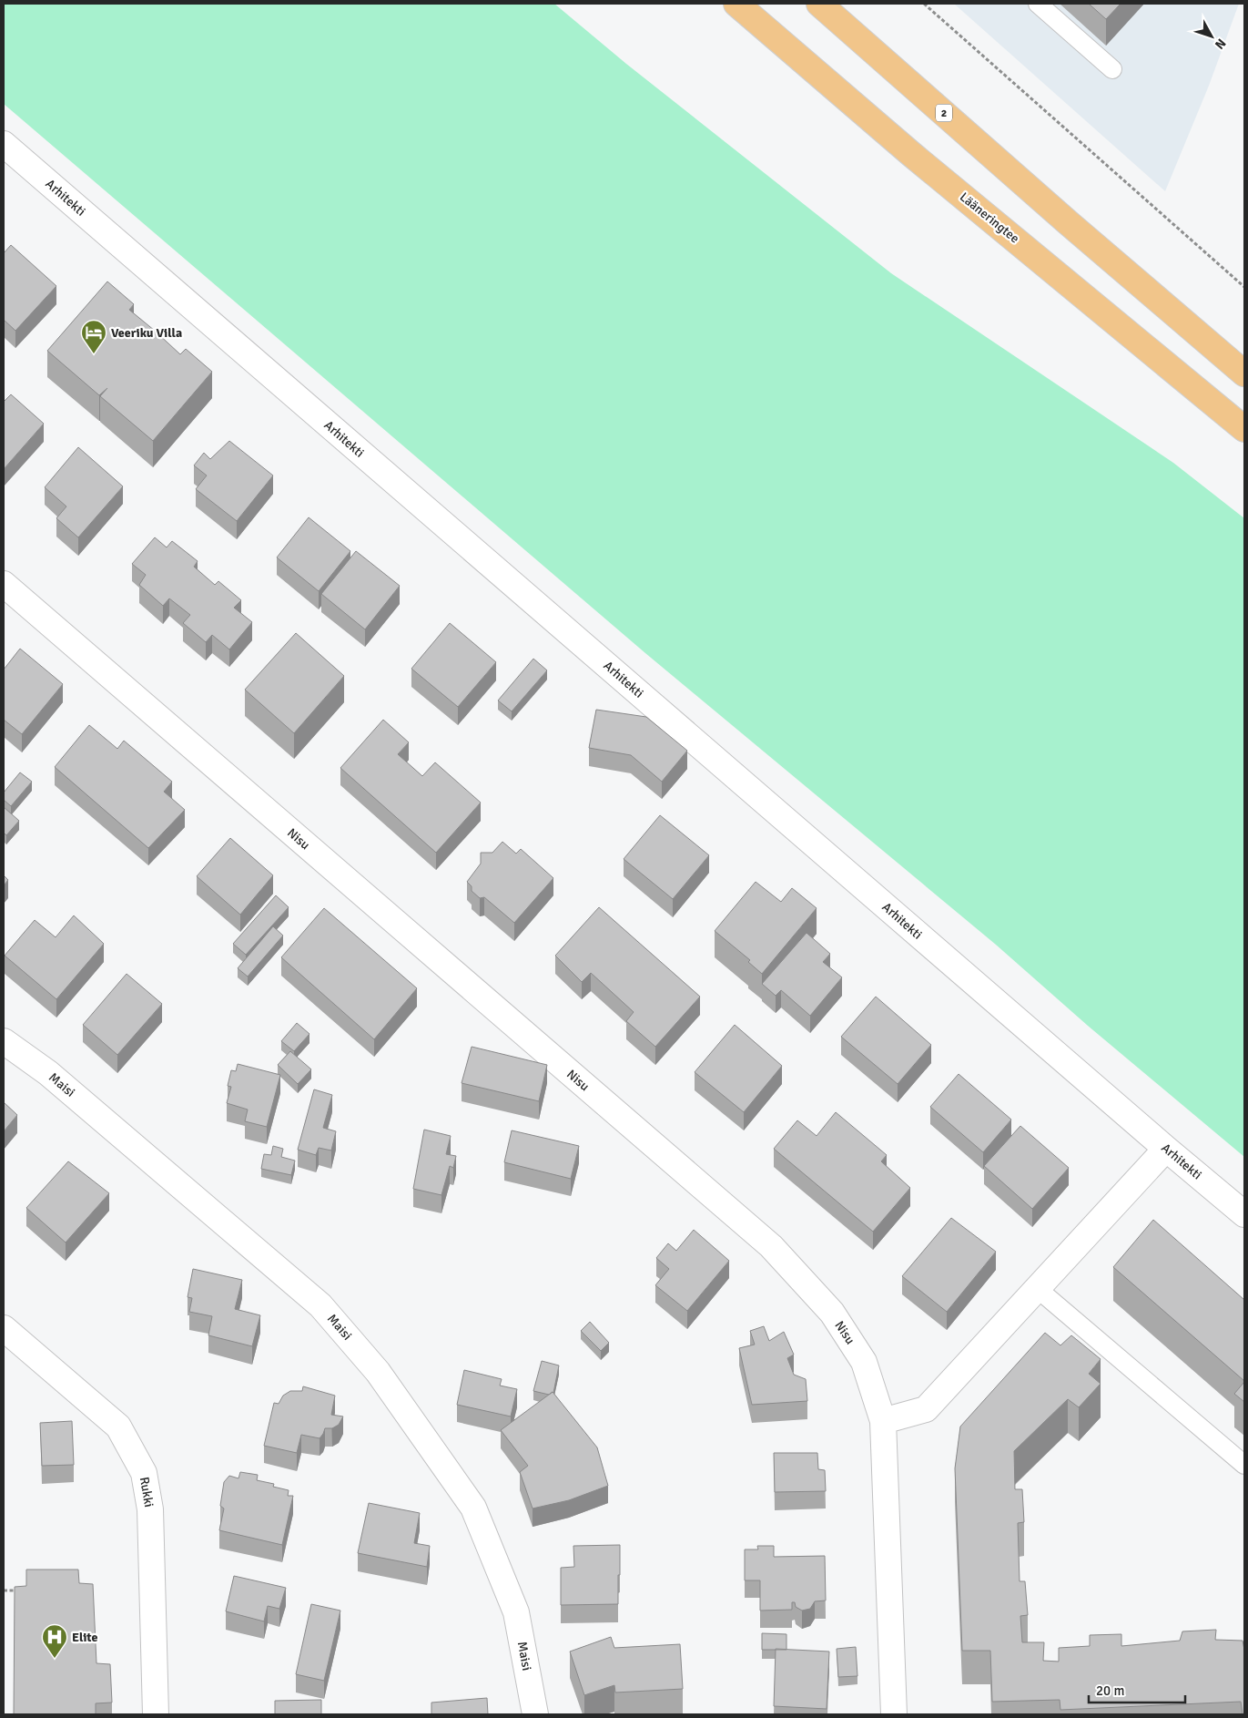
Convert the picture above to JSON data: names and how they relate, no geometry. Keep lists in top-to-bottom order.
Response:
{
  "streets": {
    "highway": ["2", "Lääneringtee"],
    "street": [
      "Arhitekti",
      "Nisu",
      "Maisi",
      "Rukki"
    ]
  },
  "places": {
    "hotel": ["Veeriku Villa"],
    "hospital": ["Elite"]
  },
  "scale_bar": "20 m",
  "north": "bottom right"
}
